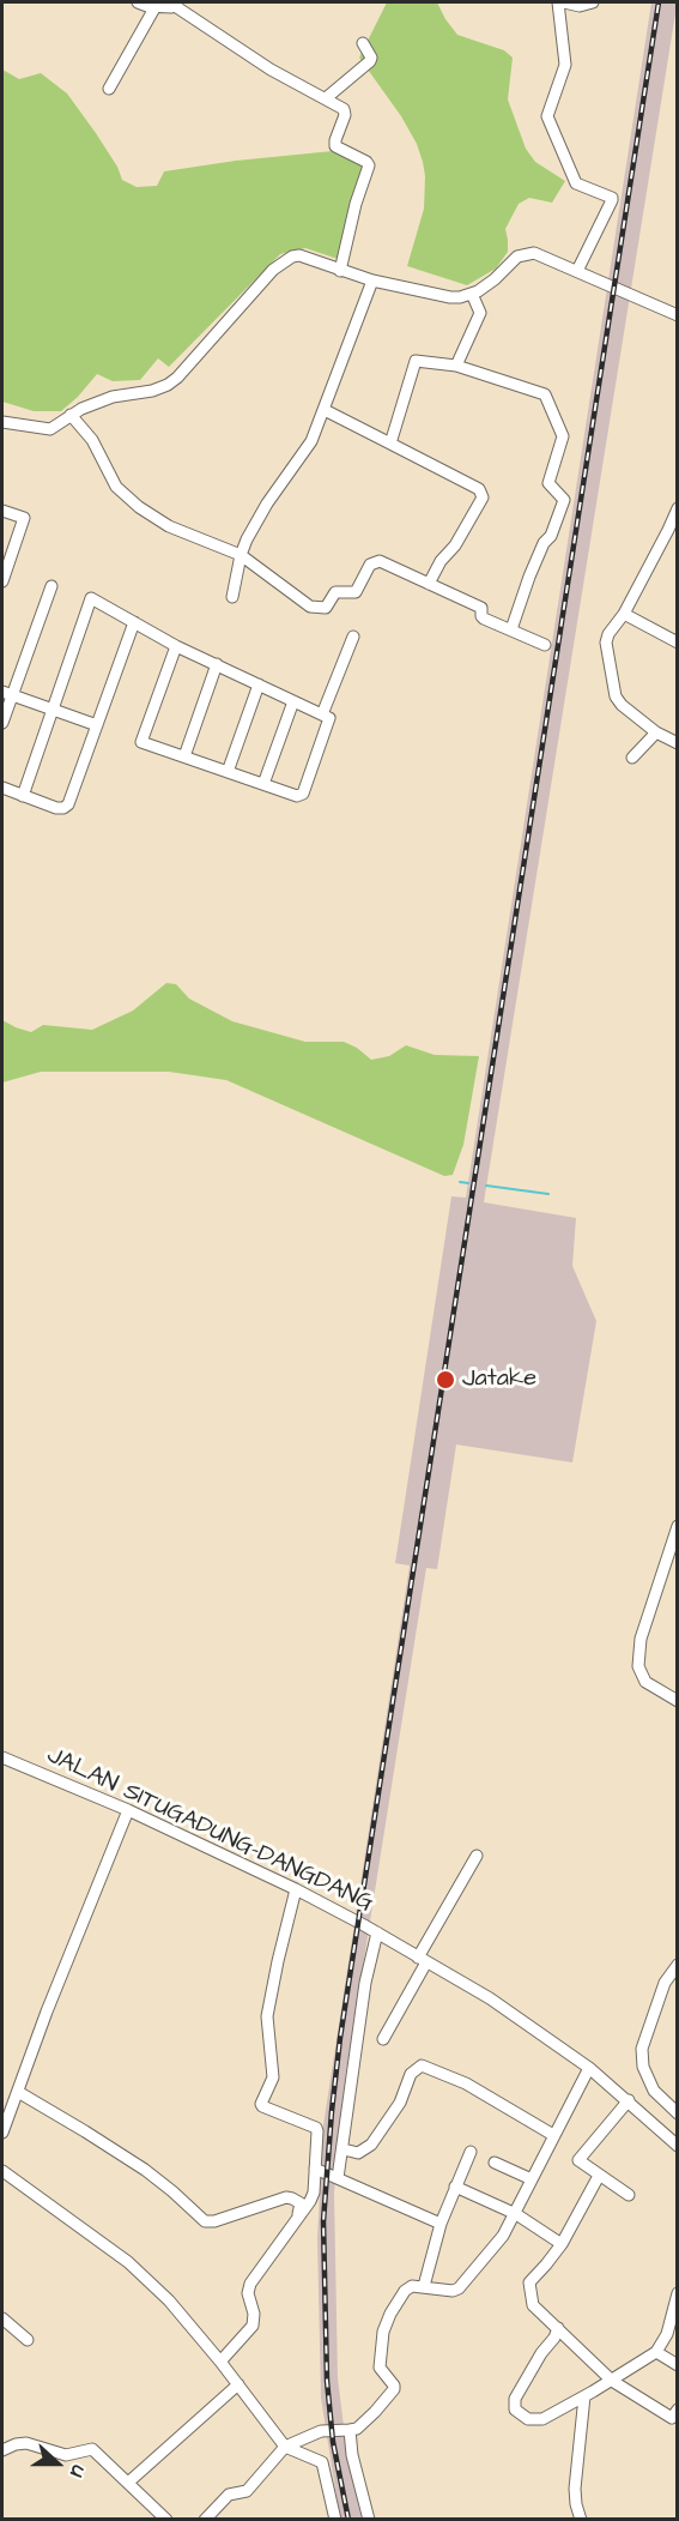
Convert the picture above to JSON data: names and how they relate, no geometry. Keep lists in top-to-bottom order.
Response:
{
  "streets": {
    "street": ["JALAN SITUGADUNG-DANGDANG"]
  },
  "places": ["Jatake"],
  "north": "right"
}
